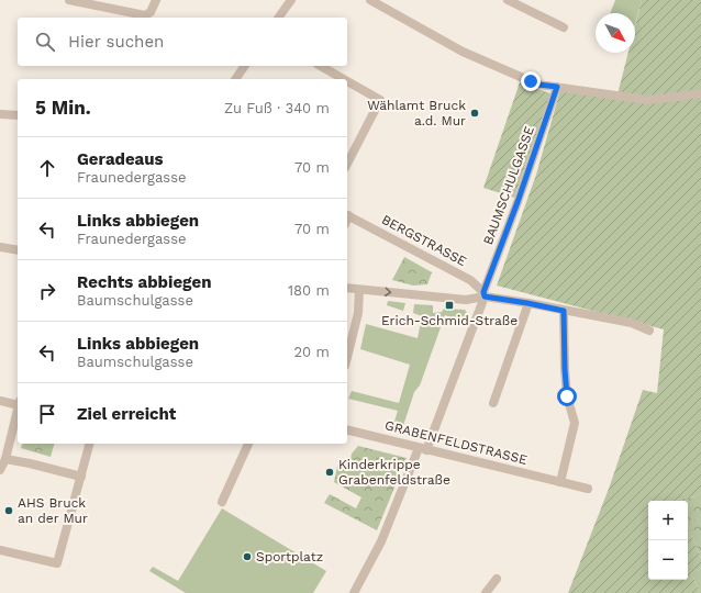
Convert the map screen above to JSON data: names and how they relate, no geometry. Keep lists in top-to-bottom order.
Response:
{
  "streets": {
    "street": ["BAUMSCHULGASSE", "BERGSTRASSE", "GRABENFELDSTRASSE"]
  },
  "crossings": [
    ["BAUMSCHULGASSE", "BERGSTRASSE"]
  ],
  "places": {
    "other": [
      "Wählamt Bruck a.d. Mur",
      "Kinderkrippe Grabenfeldstraße",
      "AHS Bruck an der Mur",
      "Sportplatz"
    ],
    "transit": ["Erich-Schmid-Straße"]
  },
  "north": "bottom right",
  "page": {
    "search": "Hier suchen",
    "heading": ["5 Min.", "Zu Fuß · 340 m"],
    "list": [
      ["Geradeaus", "Fraunedergasse", "70 m"],
      ["Links abbiegen", "Fraunedergasse", "70 m"],
      ["Rechts abbiegen", "Baumschulgasse", "180 m"],
      ["Links abbiegen", "Baumschulgasse", "20 m"],
      "Ziel erreicht"
    ],
    "map_buttons": ["+", "−"]
  }
}
